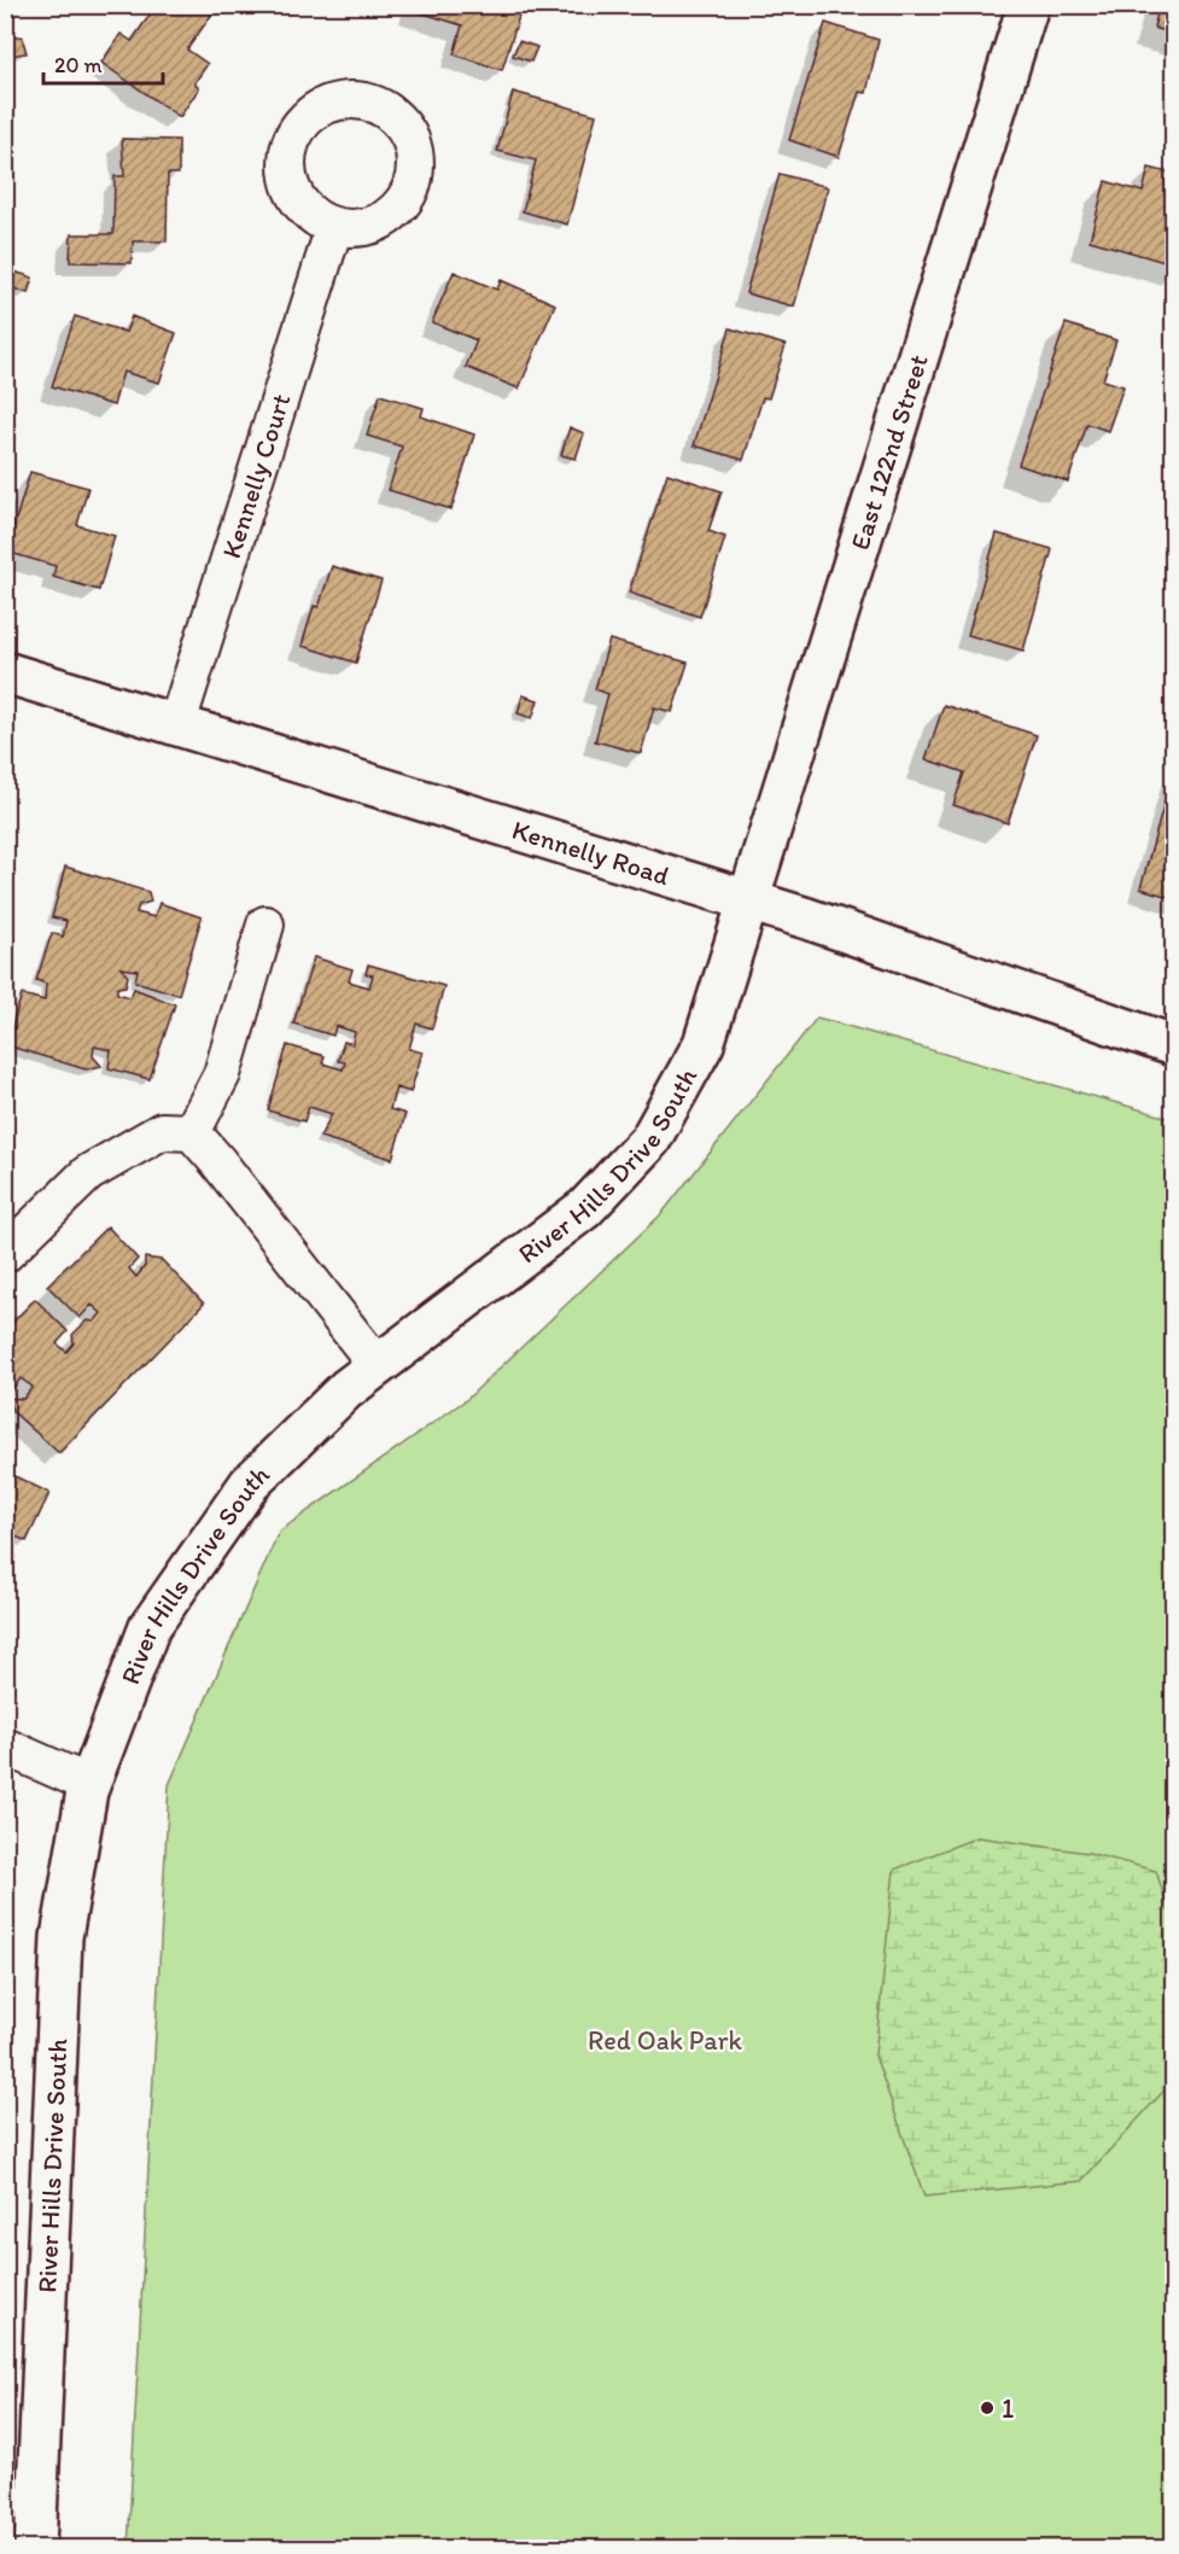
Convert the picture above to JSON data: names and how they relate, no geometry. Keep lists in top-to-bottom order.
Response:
{
  "streets": {
    "street": [
      "East 122nd Street",
      "Kennelly Court",
      "Kennelly Road",
      "River Hills Drive South"
    ]
  },
  "crossings": [
    ["East 122nd Street", "Kennelly Road"],
    ["East 122nd Street", "River Hills Drive South"],
    ["Kennelly Court", "Kennelly Road"],
    ["Kennelly Road", "River Hills Drive South"]
  ],
  "parks": ["Red Oak Park"],
  "places": ["1"],
  "scale_bar": "20 m"
}
